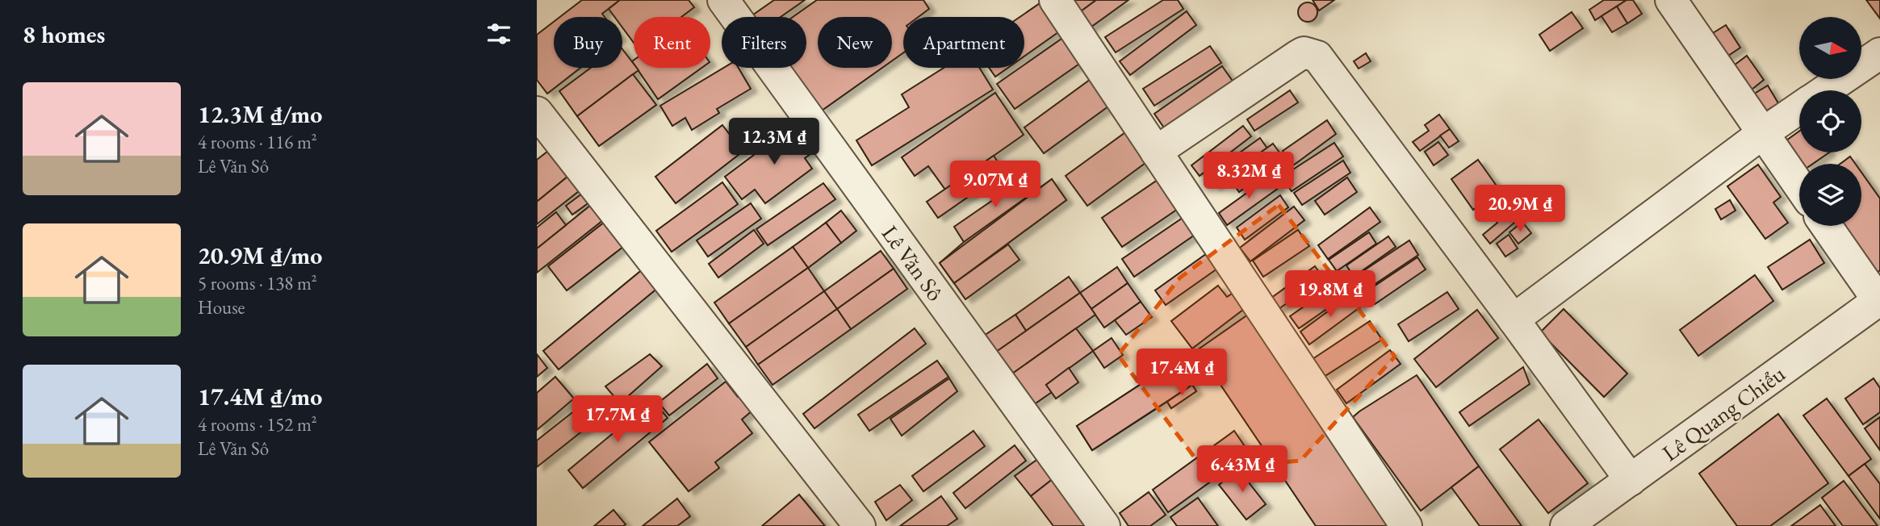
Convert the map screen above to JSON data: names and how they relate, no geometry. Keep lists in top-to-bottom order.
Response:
{
  "streets": {
    "street": ["Lê Văn Sô", "Lê Quang Chiểu"]
  },
  "north": "right",
  "page": {
    "heading": "8 homes",
    "chip": [
      "Buy",
      "Rent",
      "Filters",
      "New",
      "Apartment"
    ],
    "list": [
      {
        "name": "12.3M ₫/mo",
        "note": "4 rooms · 116 m² · Lê Văn Sô"
      },
      {
        "name": "20.9M ₫/mo",
        "note": "5 rooms · 138 m² · House"
      },
      {
        "name": "17.4M ₫/mo",
        "note": "4 rooms · 152 m² · Lê Văn Sô"
      }
    ],
    "price": [
      "12.3M ₫",
      "8.32M ₫",
      "9.07M ₫",
      "20.9M ₫",
      "19.8M ₫",
      "17.4M ₫",
      "17.7M ₫",
      "6.43M ₫"
    ]
  }
}
